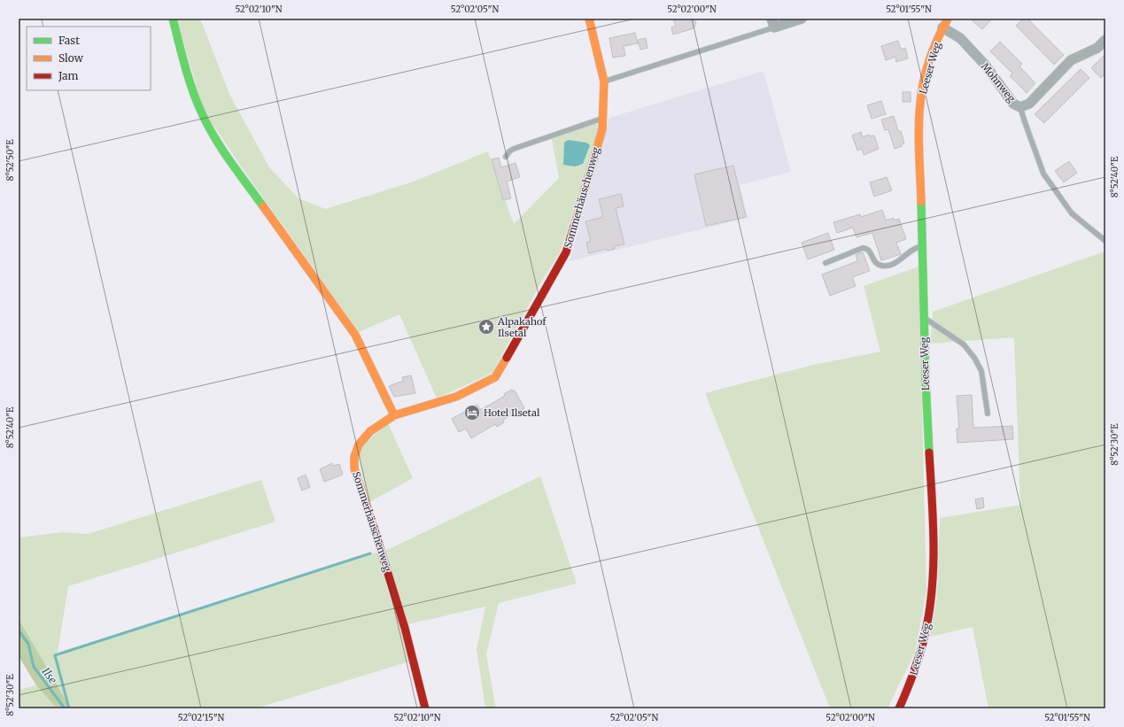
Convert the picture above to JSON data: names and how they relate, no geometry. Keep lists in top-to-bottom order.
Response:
{
  "streets": {
    "street": ["Leeser Weg", "Mohnweg", "Sommerhäuschenweg"]
  },
  "crossings": [
    ["Leeser Weg", "Mohnweg"]
  ],
  "water": ["Ilse"],
  "places": {
    "place": ["Alpakahof Ilsetal"],
    "hotel": ["Hotel Ilsetal"]
  },
  "legend": ["Fast", "Slow", "Jam"],
  "coordinates": [
    "52°02'10\"N",
    "52°02'05\"N",
    "52°02'00\"N",
    "52°01'55\"N",
    "8°52'50\"E",
    "8°52'40\"E",
    "8°52'30\"E",
    "52°02'15\"N"
  ]
}
